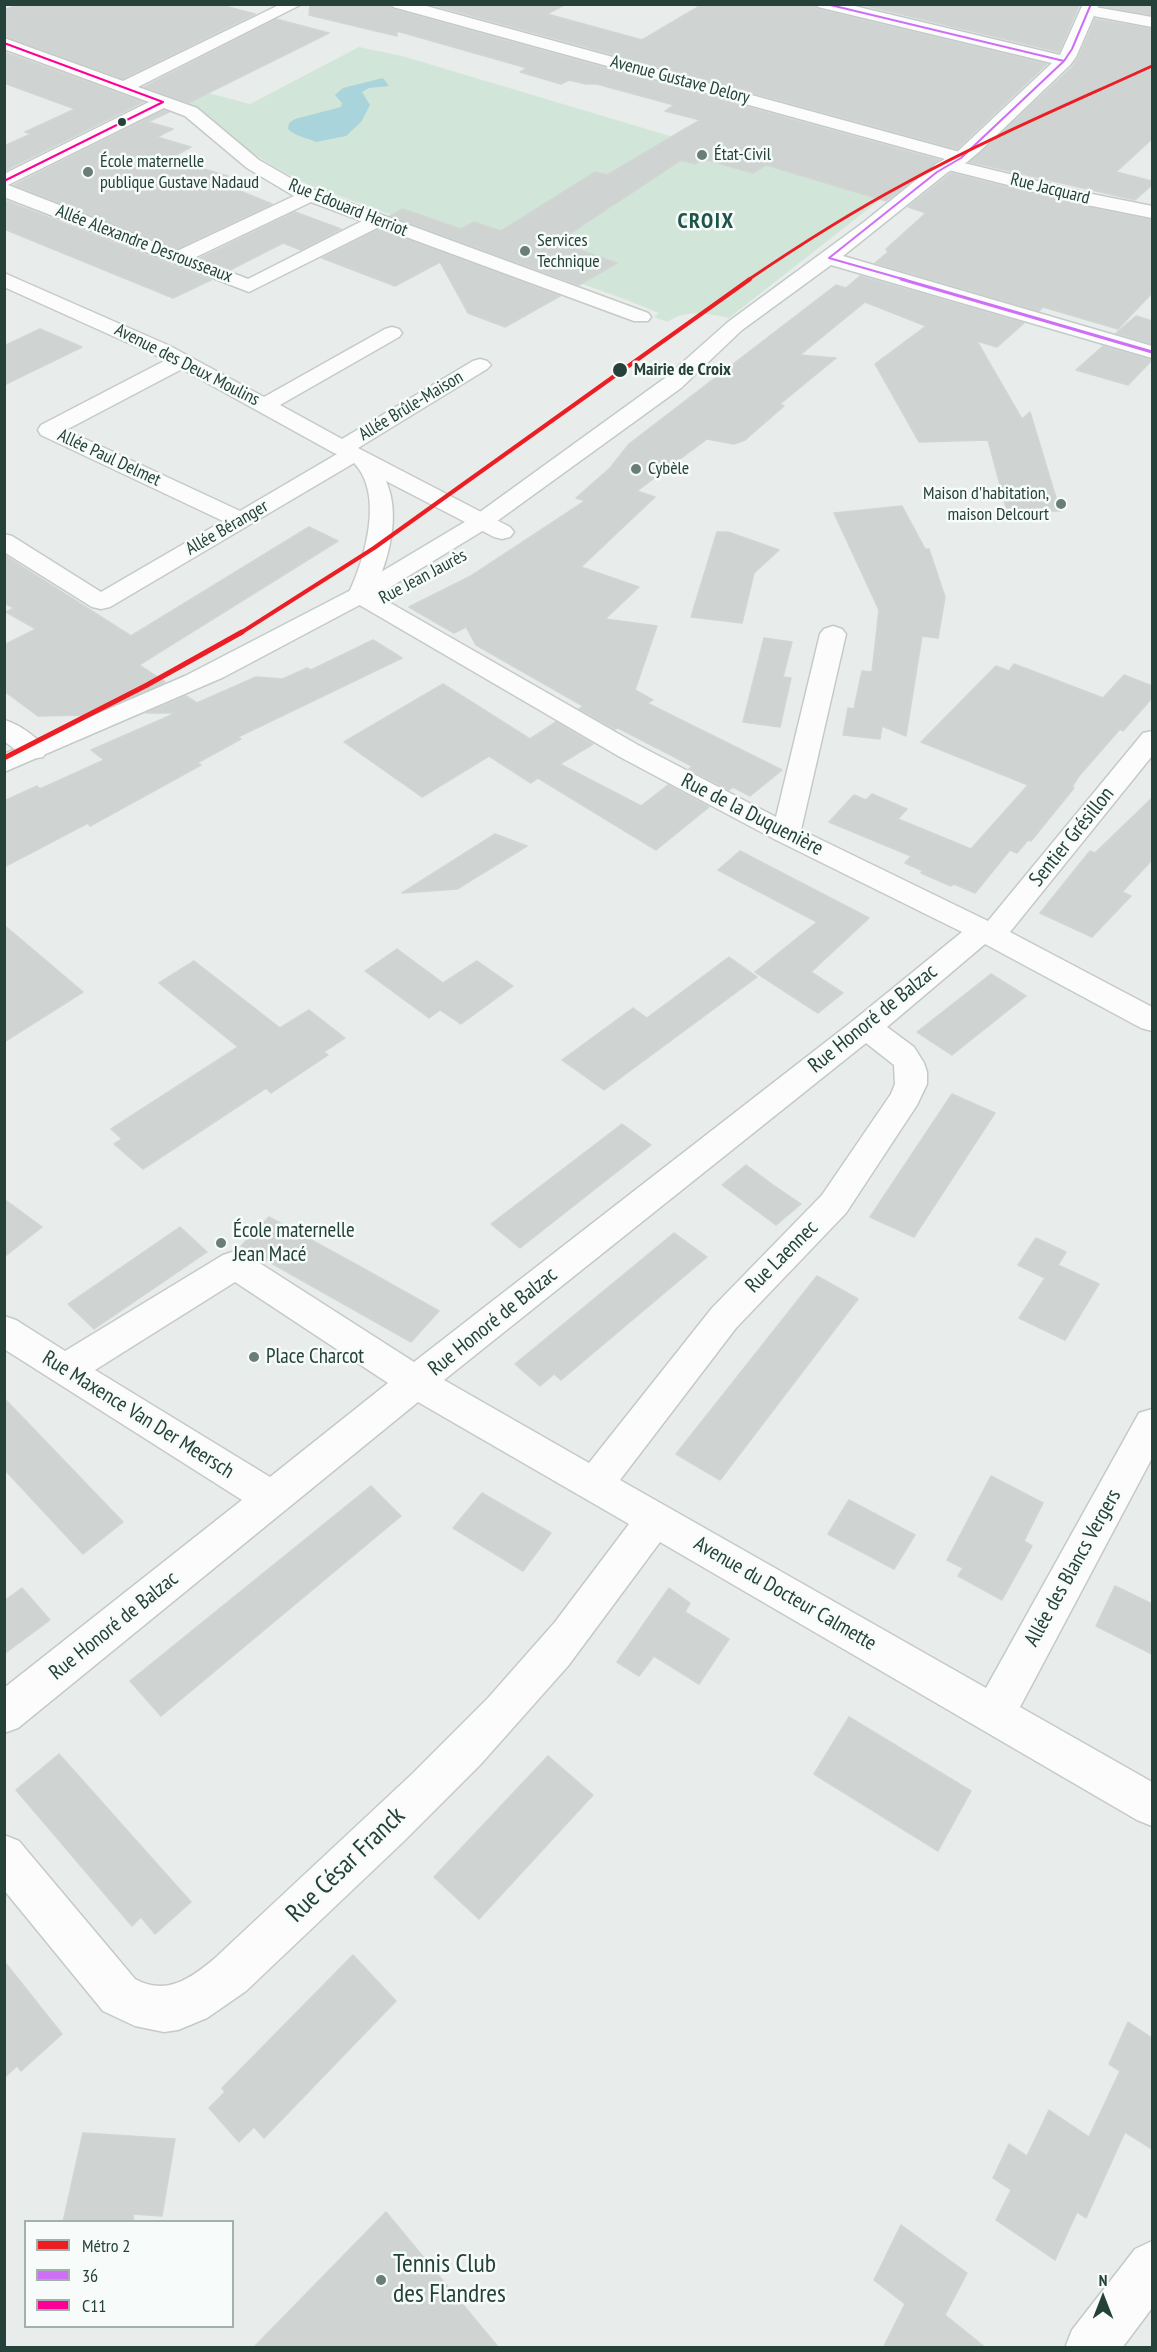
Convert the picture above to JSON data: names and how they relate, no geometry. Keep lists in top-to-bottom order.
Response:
{
  "streets": {
    "street": [
      "Avenue Gustave Delory",
      "Rue Jacquard",
      "Rue Edouard Herriot",
      "Allée Alexandre Desrousseaux",
      "Avenue des Deux Moulins",
      "Allée Brûle-Maison",
      "Allée Paul Delmet",
      "Allée Béranger",
      "Rue Jean Jaurès",
      "Rue de la Duquenière",
      "Sentier Grésillon",
      "Rue Honoré de Balzac",
      "Rue Laennec",
      "Rue Maxence Van Der Meersch",
      "Allée des Blancs Vergers",
      "Avenue du Docteur Calmette",
      "Rue César Franck"
    ]
  },
  "crossings": [
    ["Avenue Gustave Delory", "Rue Jacquard"],
    ["Avenue Gustave Delory", "Rue Jean Jaurès"],
    ["Rue Jacquard", "Rue Jean Jaurès"],
    ["Rue Edouard Herriot", "Allée Alexandre Desrousseaux"],
    ["Avenue des Deux Moulins", "Allée Brûle-Maison"],
    ["Avenue des Deux Moulins", "Allée Paul Delmet"],
    ["Avenue des Deux Moulins", "Allée Béranger"],
    ["Avenue des Deux Moulins", "Rue Jean Jaurès"],
    ["Allée Brûle-Maison", "Allée Béranger"],
    ["Allée Paul Delmet", "Allée Béranger"],
    ["Rue Jean Jaurès", "Rue de la Duquenière"],
    ["Rue de la Duquenière", "Sentier Grésillon"],
    ["Rue de la Duquenière", "Rue Honoré de Balzac"],
    ["Sentier Grésillon", "Rue Honoré de Balzac"],
    ["Rue Honoré de Balzac", "Rue Laennec"],
    ["Rue Honoré de Balzac", "Rue Maxence Van Der Meersch"],
    ["Rue Honoré de Balzac", "Avenue du Docteur Calmette"],
    ["Rue Laennec", "Avenue du Docteur Calmette"],
    ["Rue Maxence Van Der Meersch", "Avenue du Docteur Calmette"],
    ["Allée des Blancs Vergers", "Avenue du Docteur Calmette"],
    ["Avenue du Docteur Calmette", "Rue César Franck"]
  ],
  "districts": ["CROIX"],
  "places": [
    "État-Civil",
    "École maternelle publique Gustave Nadaud",
    "Services Technique",
    "Mairie de Croix",
    "Cybèle",
    "Maison d'habitation, maison Delcourt",
    "École maternelle Jean Macé",
    "Place Charcot",
    "Tennis Club des Flandres"
  ],
  "lines": ["transit line 36", "transit line C11", "metro line 2"],
  "legend": ["Métro 2", "36", "C11"],
  "north": "top"
}
